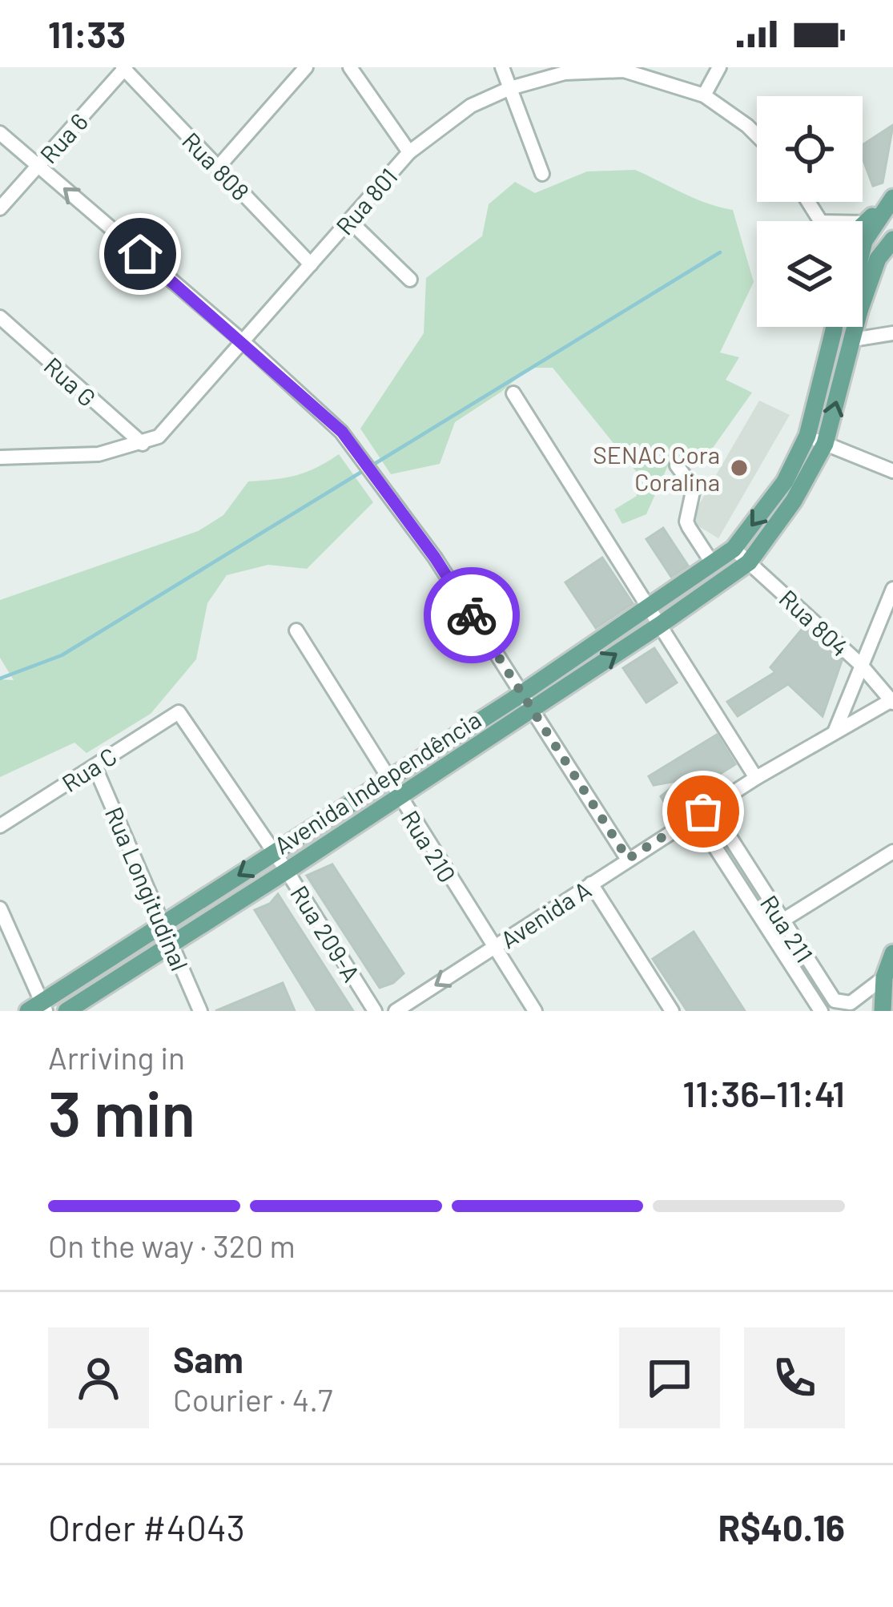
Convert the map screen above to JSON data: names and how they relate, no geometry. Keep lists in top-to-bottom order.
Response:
{
  "streets": {
    "main road": ["Avenida Independência"],
    "street": [
      "Rua 6",
      "Rua 808",
      "Rua 801",
      "Rua G",
      "Rua 804",
      "Rua C",
      "Rua 210",
      "Rua Longitudinal",
      "Avenida A",
      "Rua 211",
      "Rua 209-A"
    ]
  },
  "crossings": [
    ["Rua 6", "Rua 808"],
    ["Rua 808", "Rua 801"],
    ["Rua 801", "Rua G"],
    ["Rua 804", "Avenida Independência"],
    ["Rua 804", "Avenida A"],
    ["Rua C", "Rua Longitudinal"],
    ["Rua C", "Rua 209-A"],
    ["Avenida Independência", "Rua 210"],
    ["Avenida Independência", "Rua Longitudinal"],
    ["Avenida Independência", "Rua 209-A"],
    ["Rua 210", "Avenida A"],
    ["Avenida A", "Rua 211"]
  ],
  "places": ["SENAC Cora Coralina"],
  "page": {
    "status": "11:33",
    "heading": ["3 min", "Arriving in", "11:36–11:41"],
    "panel": [
      "Sam",
      "Courier · 4.7",
      "Order #4043",
      "R$40.16"
    ],
    "bar": "On the way · 320 m"
  }
}
